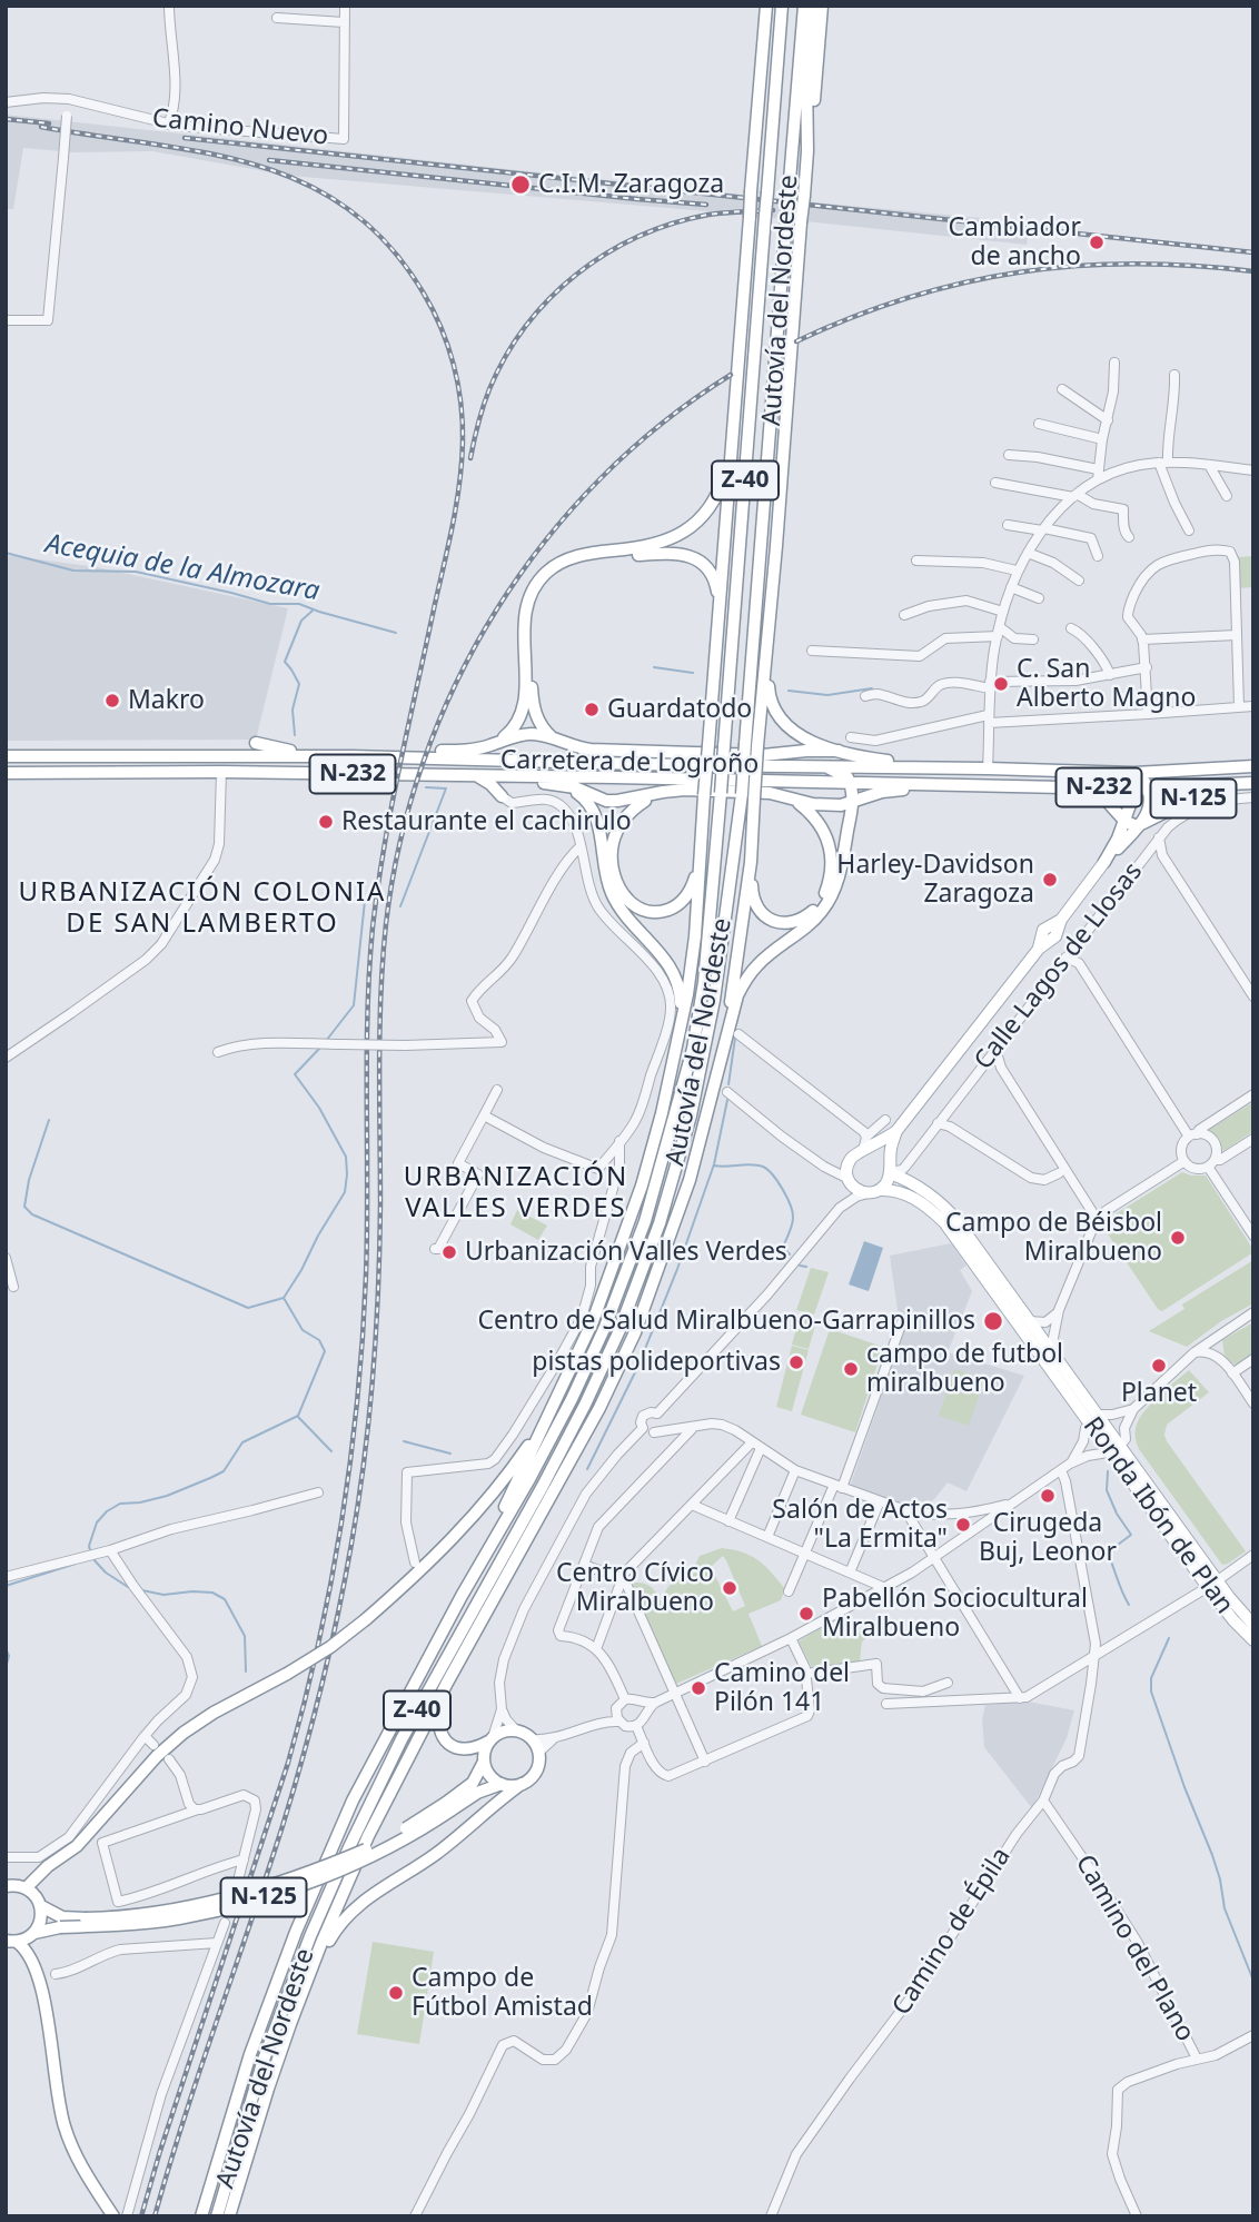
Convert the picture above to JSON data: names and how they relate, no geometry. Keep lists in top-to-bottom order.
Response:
{
  "streets": {
    "highway": [
      "Autovía del Nordeste",
      "Z-40",
      "Carretera de Logroño",
      "N-232",
      "N-125"
    ],
    "main road": ["Ronda Ibón de Plan"],
    "street": [
      "Camino Nuevo",
      "Calle Lagos de Llosas",
      "Camino de Épila",
      "Camino del Plano"
    ]
  },
  "crossings": [
    ["Carretera de Logroño", "N-125"],
    ["N-125", "Calle Lagos de Llosas"],
    ["N-125", "Ronda Ibón de Plan"],
    ["Calle Lagos de Llosas", "Ronda Ibón de Plan"],
    ["Camino de Épila", "Camino del Plano"]
  ],
  "districts": ["URBANIZACIÓN COLONIA DE SAN LAMBERTO", "URBANIZACIÓN VALLES VERDES"],
  "water": ["Acequia de la Almozara"],
  "places": [
    "C.I.M. Zaragoza",
    "Cambiador de ancho",
    "C. San Alberto Magno",
    "Makro",
    "Guardatodo",
    "Restaurante el cachirulo",
    "Harley-Davidson Zaragoza",
    "Campo de Béisbol Miralbueno",
    "Urbanización Valles Verdes",
    "Centro de Salud Miralbueno-Garrapinillos",
    "pistas polideportivas",
    "Planet",
    "campo de futbol miralbueno",
    "Cirugeda Buj, Leonor",
    "Salón de Actos \"La Ermita\"",
    "Centro Cívico Miralbueno",
    "Pabellón Sociocultural Miralbueno",
    "Camino del Pilón 141",
    "Campo de Fútbol Amistad"
  ]
}
